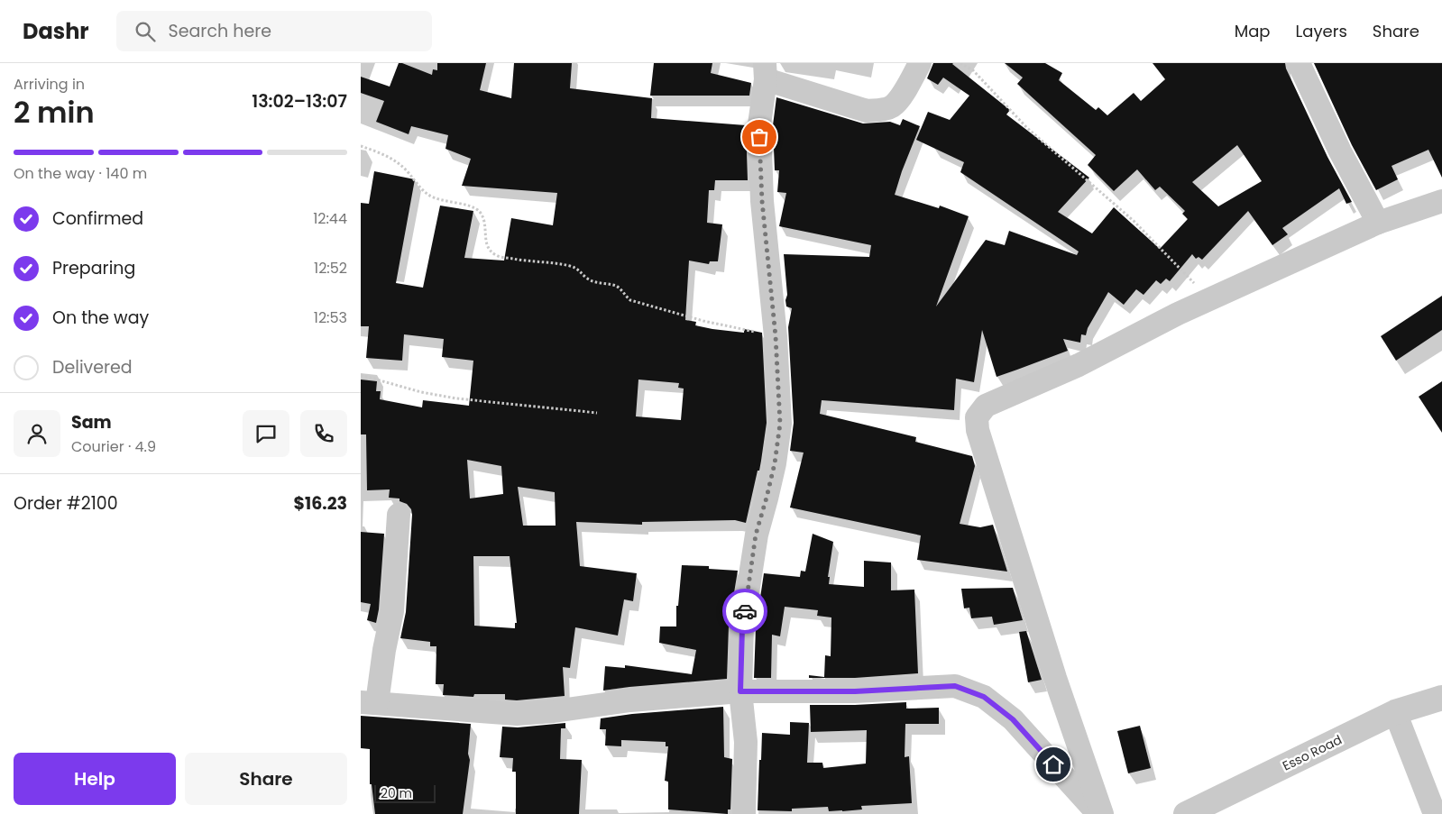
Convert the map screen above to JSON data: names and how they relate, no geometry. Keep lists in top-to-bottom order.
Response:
{
  "streets": {
    "street": ["Esso Road"]
  },
  "scale_bar": "20 m",
  "page": {
    "header": "Dashr",
    "search": "Search here",
    "nav": ["Map", "Layers", "Share"],
    "heading": ["2 min", "Arriving in", "13:02–13:07"],
    "panel": [
      "Sam",
      "Courier · 4.9",
      "Order #2100",
      "$16.23"
    ],
    "bar": "On the way · 140 m",
    "list": [
      ["Confirmed", "12:44"],
      ["Preparing", "12:52"],
      ["On the way", "12:53"],
      "Delivered"
    ],
    "buttons": ["Help", "Share"],
    "scale": "20 m"
  }
}
